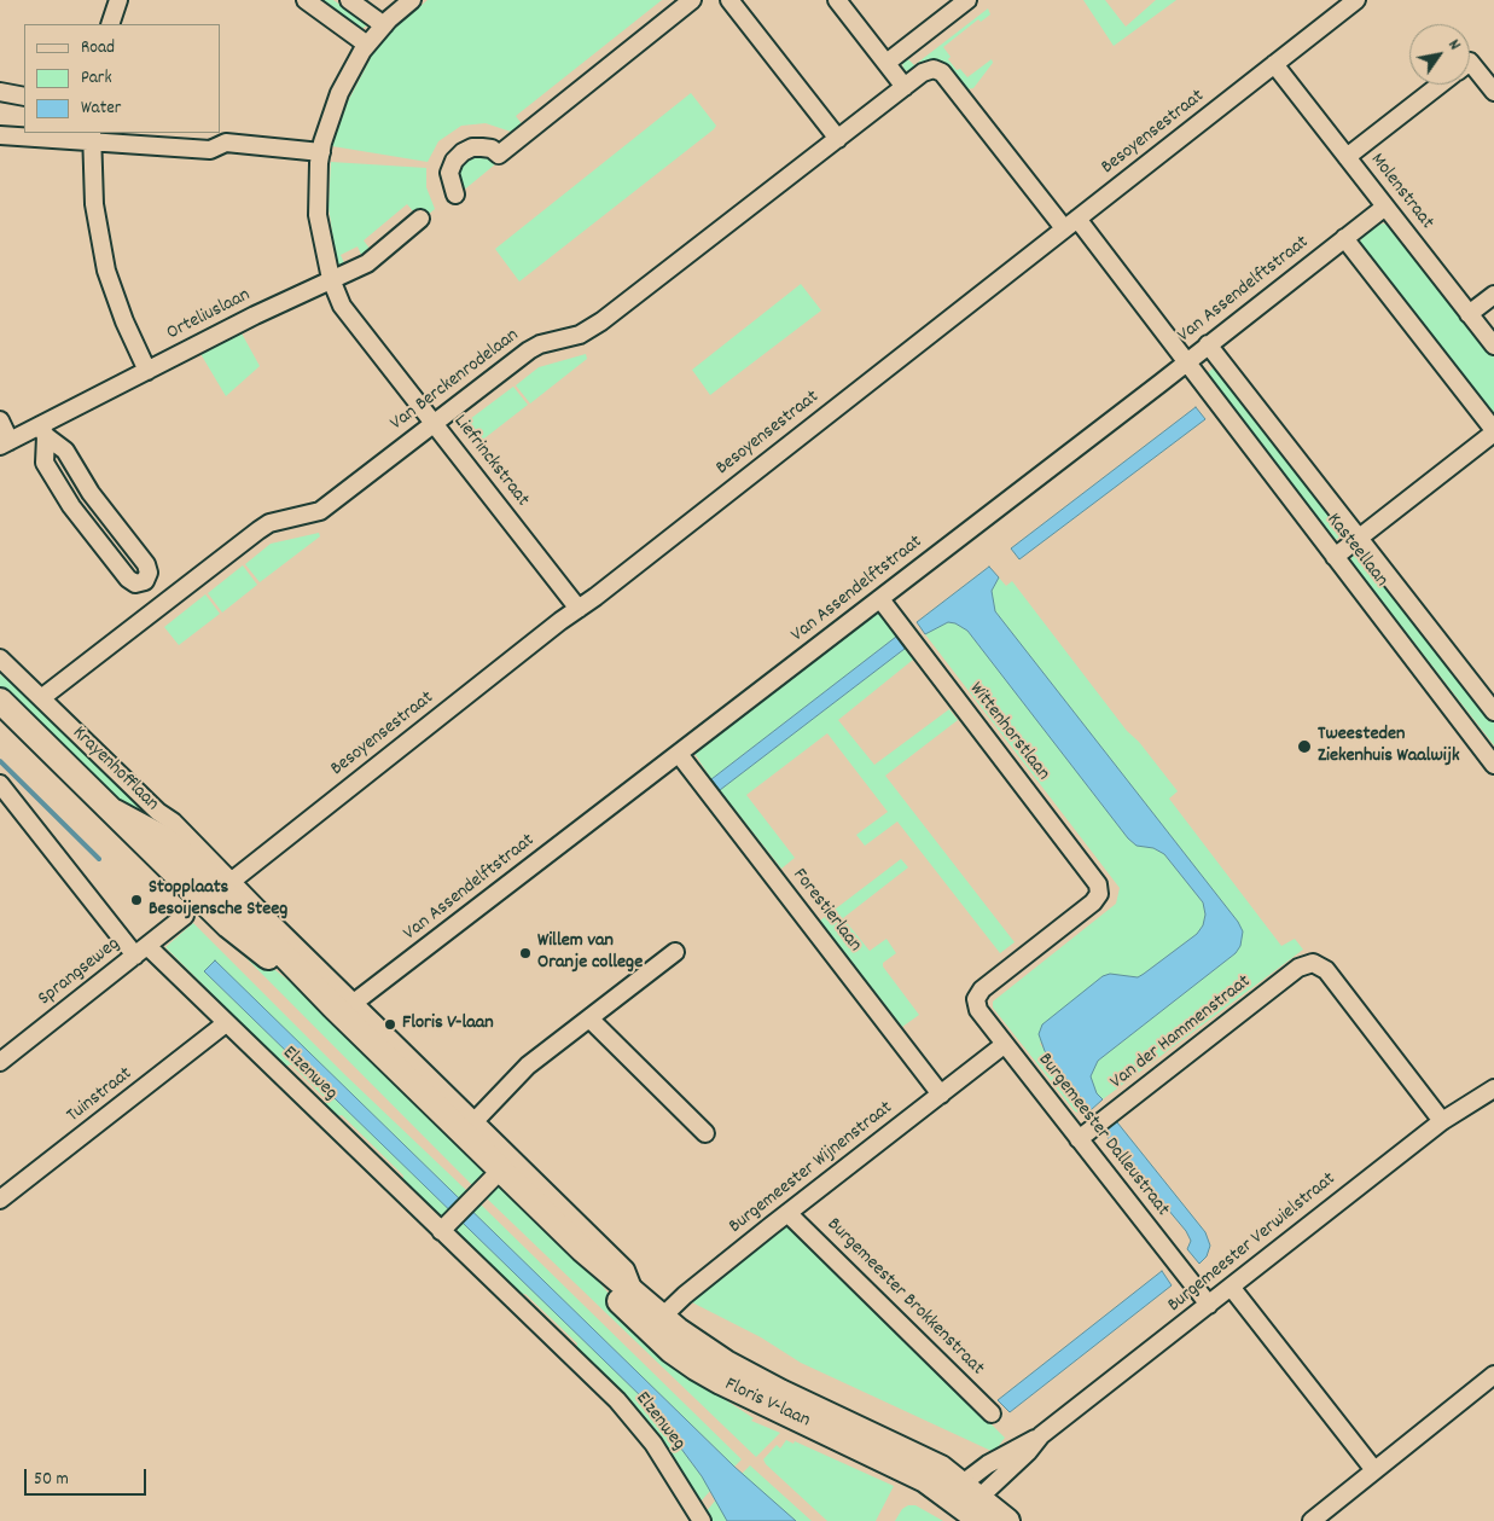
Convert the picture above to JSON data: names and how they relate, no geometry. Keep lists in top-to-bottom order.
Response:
{
  "streets": {
    "street": [
      "Besoyensestraat",
      "Molenstraat",
      "Van Assendelftstraat",
      "Orteliuslaan",
      "Van Berckenrodelaan",
      "Liefrinckstraat",
      "Kasteellaan",
      "Wittenhorstlaan",
      "Krayenhofflaan",
      "Forestierlaan",
      "Sprangseweg",
      "Van der Hammenstraat",
      "Elzenweg",
      "Tuinstraat",
      "Burgemeester Dalleustraat",
      "Burgemeester Wijnenstraat",
      "Burgemeester Verwielstraat",
      "Burgemeester Brokkenstraat",
      "Floris V-laan"
    ]
  },
  "crossings": [
    ["Besoyensestraat", "Molenstraat"],
    ["Besoyensestraat", "Liefrinckstraat"],
    ["Besoyensestraat", "Kasteellaan"],
    ["Besoyensestraat", "Krayenhofflaan"],
    ["Besoyensestraat", "Floris V-laan"],
    ["Molenstraat", "Van Assendelftstraat"],
    ["Van Assendelftstraat", "Kasteellaan"],
    ["Van Assendelftstraat", "Wittenhorstlaan"],
    ["Van Assendelftstraat", "Forestierlaan"],
    ["Van Assendelftstraat", "Floris V-laan"],
    ["Orteliuslaan", "Liefrinckstraat"],
    ["Van Berckenrodelaan", "Liefrinckstraat"],
    ["Van Berckenrodelaan", "Kasteellaan"],
    ["Van Berckenrodelaan", "Krayenhofflaan"],
    ["Wittenhorstlaan", "Burgemeester Dalleustraat"],
    ["Krayenhofflaan", "Floris V-laan"],
    ["Forestierlaan", "Burgemeester Wijnenstraat"],
    ["Sprangseweg", "Elzenweg"],
    ["Van der Hammenstraat", "Burgemeester Dalleustraat"],
    ["Van der Hammenstraat", "Burgemeester Verwielstraat"],
    ["Elzenweg", "Tuinstraat"],
    ["Burgemeester Dalleustraat", "Burgemeester Wijnenstraat"],
    ["Burgemeester Dalleustraat", "Burgemeester Verwielstraat"],
    ["Burgemeester Wijnenstraat", "Burgemeester Brokkenstraat"],
    ["Burgemeester Wijnenstraat", "Floris V-laan"],
    ["Burgemeester Verwielstraat", "Floris V-laan"]
  ],
  "places": [
    "Tweesteden Ziekenhuis Waalwijk",
    "Stopplaats Besoijensche Steeg",
    "Willem van Oranje college",
    "Floris V-laan"
  ],
  "legend": ["Road", "Park", "Water"],
  "scale_bar": "50 m",
  "north": "top right"
}
